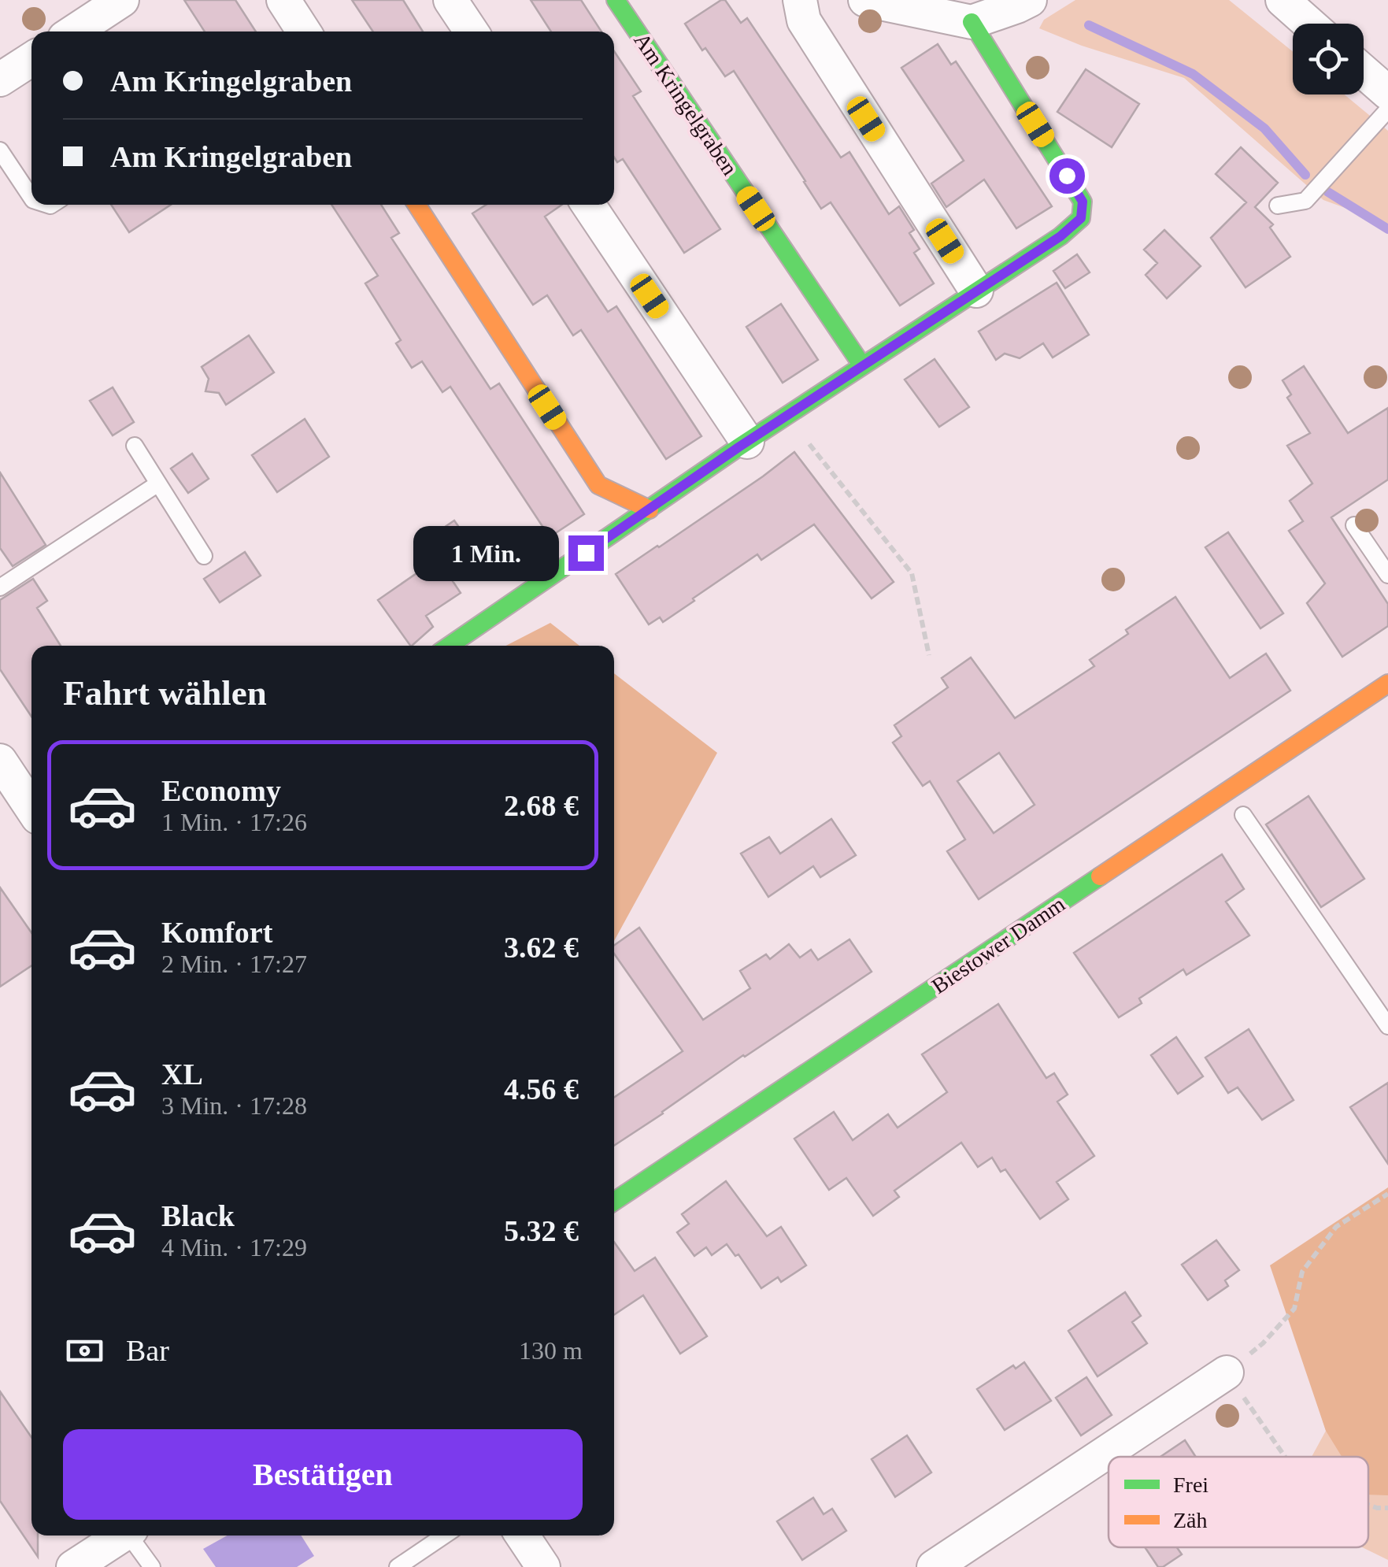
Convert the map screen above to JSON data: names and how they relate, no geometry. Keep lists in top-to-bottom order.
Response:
{
  "streets": {
    "street": ["Am Kringelgraben", "Biestower Damm"]
  },
  "legend": ["Frei", "Zäh"],
  "page": {
    "banner": ["Am Kringelgraben", "Am Kringelgraben"],
    "bubble": "1 Min.",
    "heading": "Fahrt wählen",
    "list": [
      {
        "name": "Economy",
        "note": "1 Min. · 17:26",
        "value": "2.68 €"
      },
      {
        "name": "Komfort",
        "note": "2 Min. · 17:27",
        "value": "3.62 €"
      },
      {
        "name": "XL",
        "note": "3 Min. · 17:28",
        "value": "4.56 €"
      },
      {
        "name": "Black",
        "note": "4 Min. · 17:29",
        "value": "5.32 €"
      }
    ],
    "pay": ["Bar", "130 m"],
    "buttons": "Bestätigen"
  }
}
